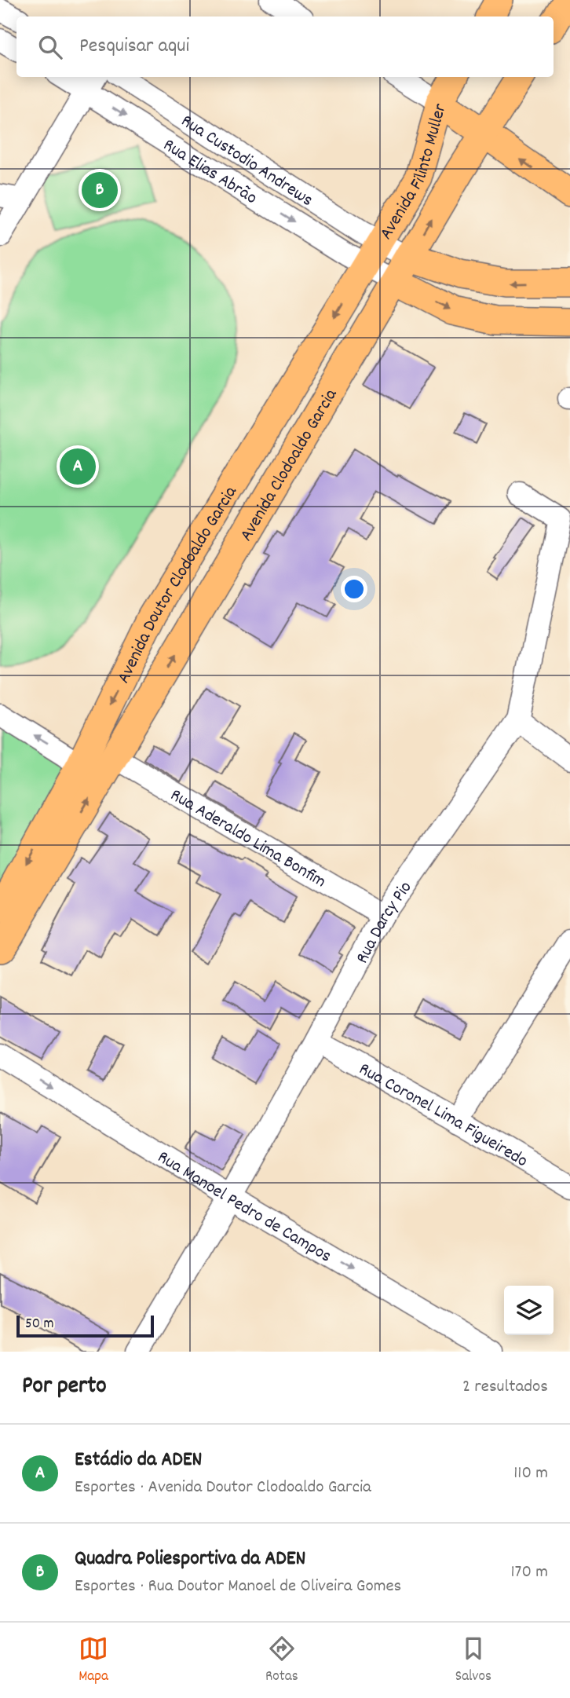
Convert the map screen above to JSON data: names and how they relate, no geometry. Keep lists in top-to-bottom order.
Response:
{
  "streets": {
    "main road": ["Avenida Filinto Muller", "Avenida Clodoaldo Garcia", "Avenida Doutor Clodoaldo Garcia"],
    "street": [
      "Rua Custodio Andrews",
      "Rua Elias Abrão",
      "Rua Aderaldo Lima Bonfim",
      "Rua Darcy Pio",
      "Rua Coronel Lima Figueiredo",
      "Rua Manoel Pedro de Campos"
    ]
  },
  "crossings": [
    ["Rua Custodio Andrews", "Avenida Filinto Muller"],
    ["Rua Custodio Andrews", "Avenida Clodoaldo Garcia"],
    ["Rua Elias Abrão", "Avenida Filinto Muller"],
    ["Rua Elias Abrão", "Avenida Clodoaldo Garcia"],
    ["Rua Elias Abrão", "Avenida Doutor Clodoaldo Garcia"],
    ["Avenida Filinto Muller", "Avenida Doutor Clodoaldo Garcia"],
    ["Avenida Clodoaldo Garcia", "Rua Aderaldo Lima Bonfim"],
    ["Rua Aderaldo Lima Bonfim", "Rua Darcy Pio"],
    ["Rua Darcy Pio", "Rua Coronel Lima Figueiredo"],
    ["Rua Darcy Pio", "Rua Manoel Pedro de Campos"]
  ],
  "one_way": [
    "Rua Elias Abrão",
    "Avenida Clodoaldo Garcia",
    "Avenida Doutor Clodoaldo Garcia",
    "Rua Manoel Pedro de Campos"
  ],
  "scale_bar": "50 m",
  "page": {
    "search": "Pesquisar aqui",
    "pins": ["B", "A"],
    "scale": "50 m",
    "heading": ["Por perto", "2 resultados"],
    "list": [
      {
        "mark": "A",
        "name": "Estádio da ADEN",
        "note": "Esportes · Avenida Doutor Clodoaldo Garcia",
        "value": "110 m"
      },
      {
        "mark": "B",
        "name": "Quadra Poliesportiva da ADEN",
        "note": "Esportes · Rua Doutor Manoel de Oliveira Gomes",
        "value": "170 m"
      }
    ],
    "nav": ["Mapa", "Rotas", "Salvos"]
  }
}
